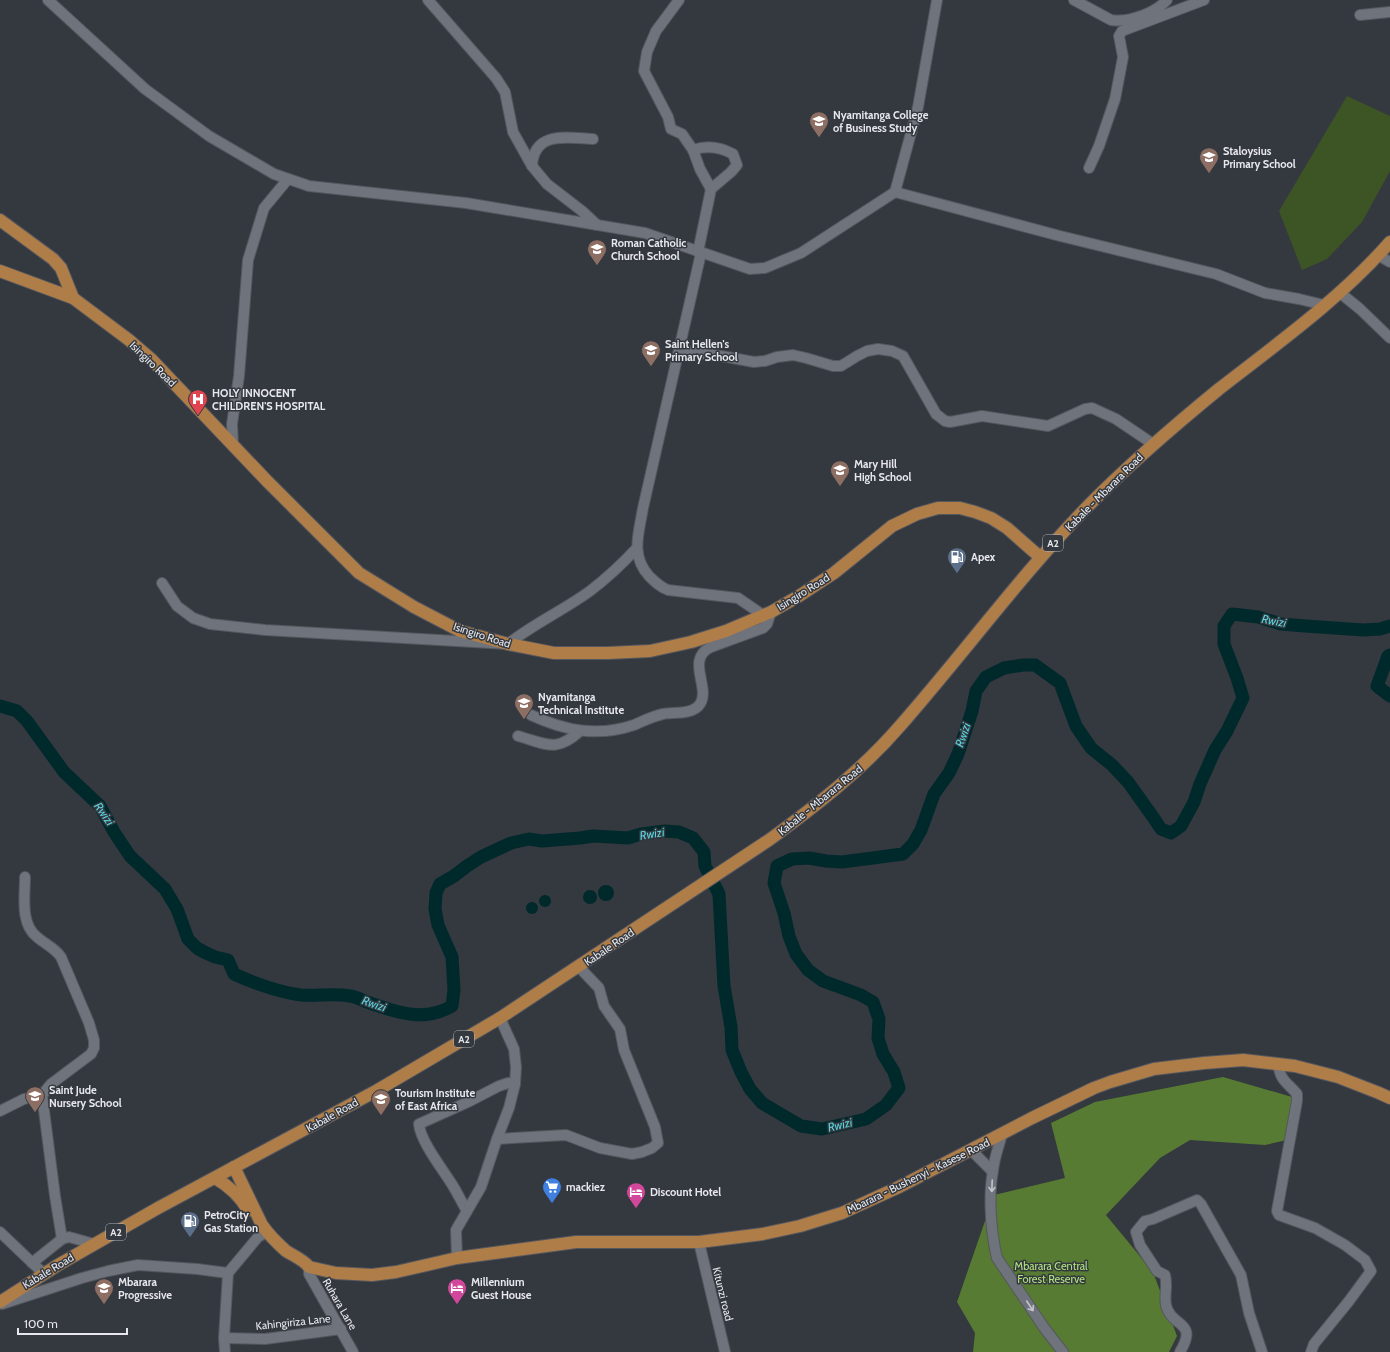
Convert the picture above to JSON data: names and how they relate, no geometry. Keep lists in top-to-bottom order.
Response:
{
  "streets": {
    "main road": [
      "Isingiro Road",
      "Kabale - Mbarara Road",
      "A2",
      "Kabale Road",
      "Mbarara - Bushenyi - Kasese Road"
    ],
    "street": ["Kitunzi road", "Ruhara Lane", "Kahingiriza Lane"]
  },
  "crossings": [
    ["Isingiro Road", "Kabale - Mbarara Road"],
    ["Kabale - Mbarara Road", "Kabale Road"],
    ["Mbarara - Bushenyi - Kasese Road", "Kitunzi road"],
    ["Mbarara - Bushenyi - Kasese Road", "Ruhara Lane"],
    ["Ruhara Lane", "Kahingiriza Lane"]
  ],
  "water": ["Rwizi"],
  "parks": ["Mbarara Central Forest Reserve"],
  "places": {
    "school or university": [
      "Nyamitanga College of Business Study",
      "Staloysius Primary School",
      "Roman Catholic Church School",
      "Saint Hellen's Primary School",
      "Mary Hill High School",
      "Nyamitanga Technical Institute",
      "Saint Jude Nursery School",
      "Tourism Institute of East Africa",
      "Mbarara Progressive"
    ],
    "hospital": ["HOLY INNOCENT CHILDREN'S HOSPITAL"],
    "fuel station": ["Apex", "PetroCity Gas Station"],
    "supermarket": ["mackiez"],
    "hotel": ["Discount Hotel", "Millennium Guest House"]
  },
  "scale_bar": "100 m"
}
